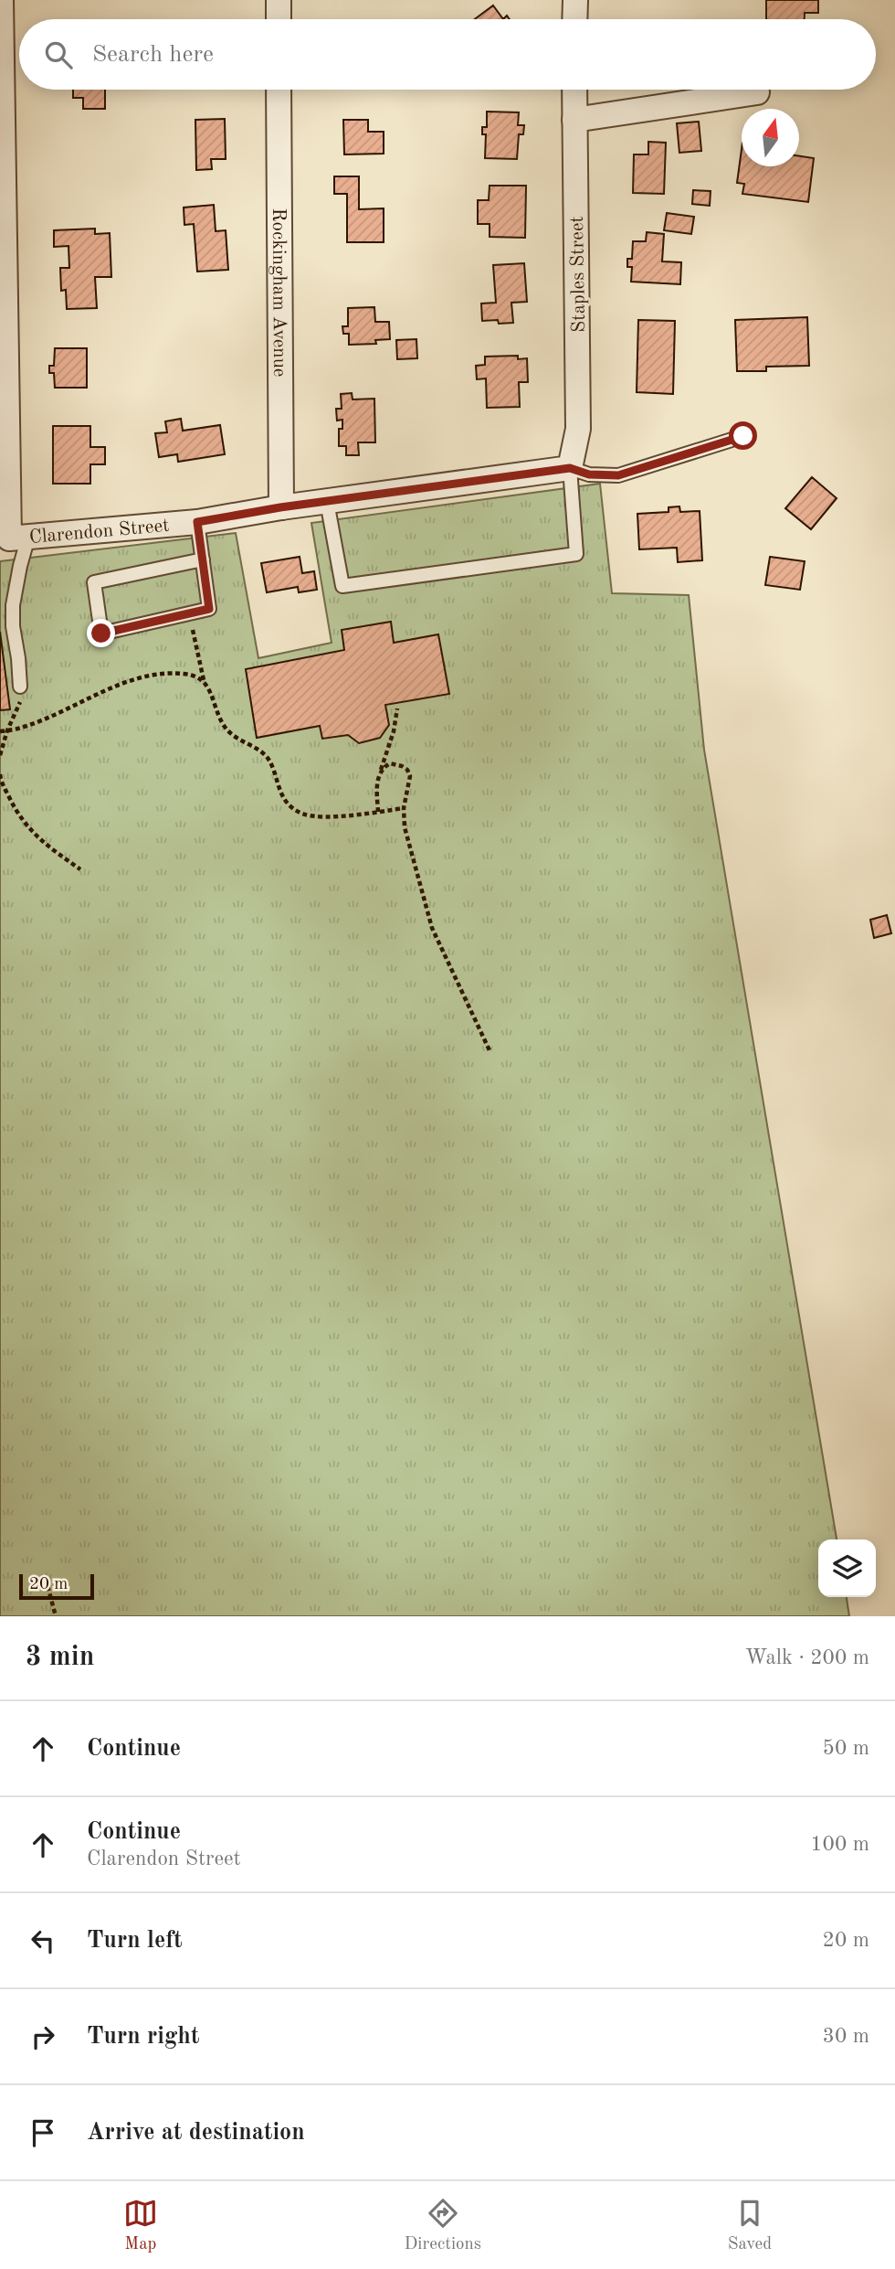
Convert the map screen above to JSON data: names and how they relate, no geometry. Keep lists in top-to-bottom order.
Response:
{
  "streets": {
    "street": ["Staples Street", "Rockingham Avenue", "Clarendon Street"]
  },
  "crossings": [
    ["Staples Street", "Clarendon Street"],
    ["Rockingham Avenue", "Clarendon Street"]
  ],
  "scale_bar": "20 m",
  "north": "top",
  "page": {
    "search": "Search here",
    "scale": "20 m",
    "heading": ["3 min", "Walk · 200 m"],
    "list": [
      ["Continue", "50 m"],
      ["Continue", "Clarendon Street", "100 m"],
      ["Turn left", "20 m"],
      ["Turn right", "30 m"],
      "Arrive at destination"
    ],
    "nav": ["Map", "Directions", "Saved"]
  }
}
